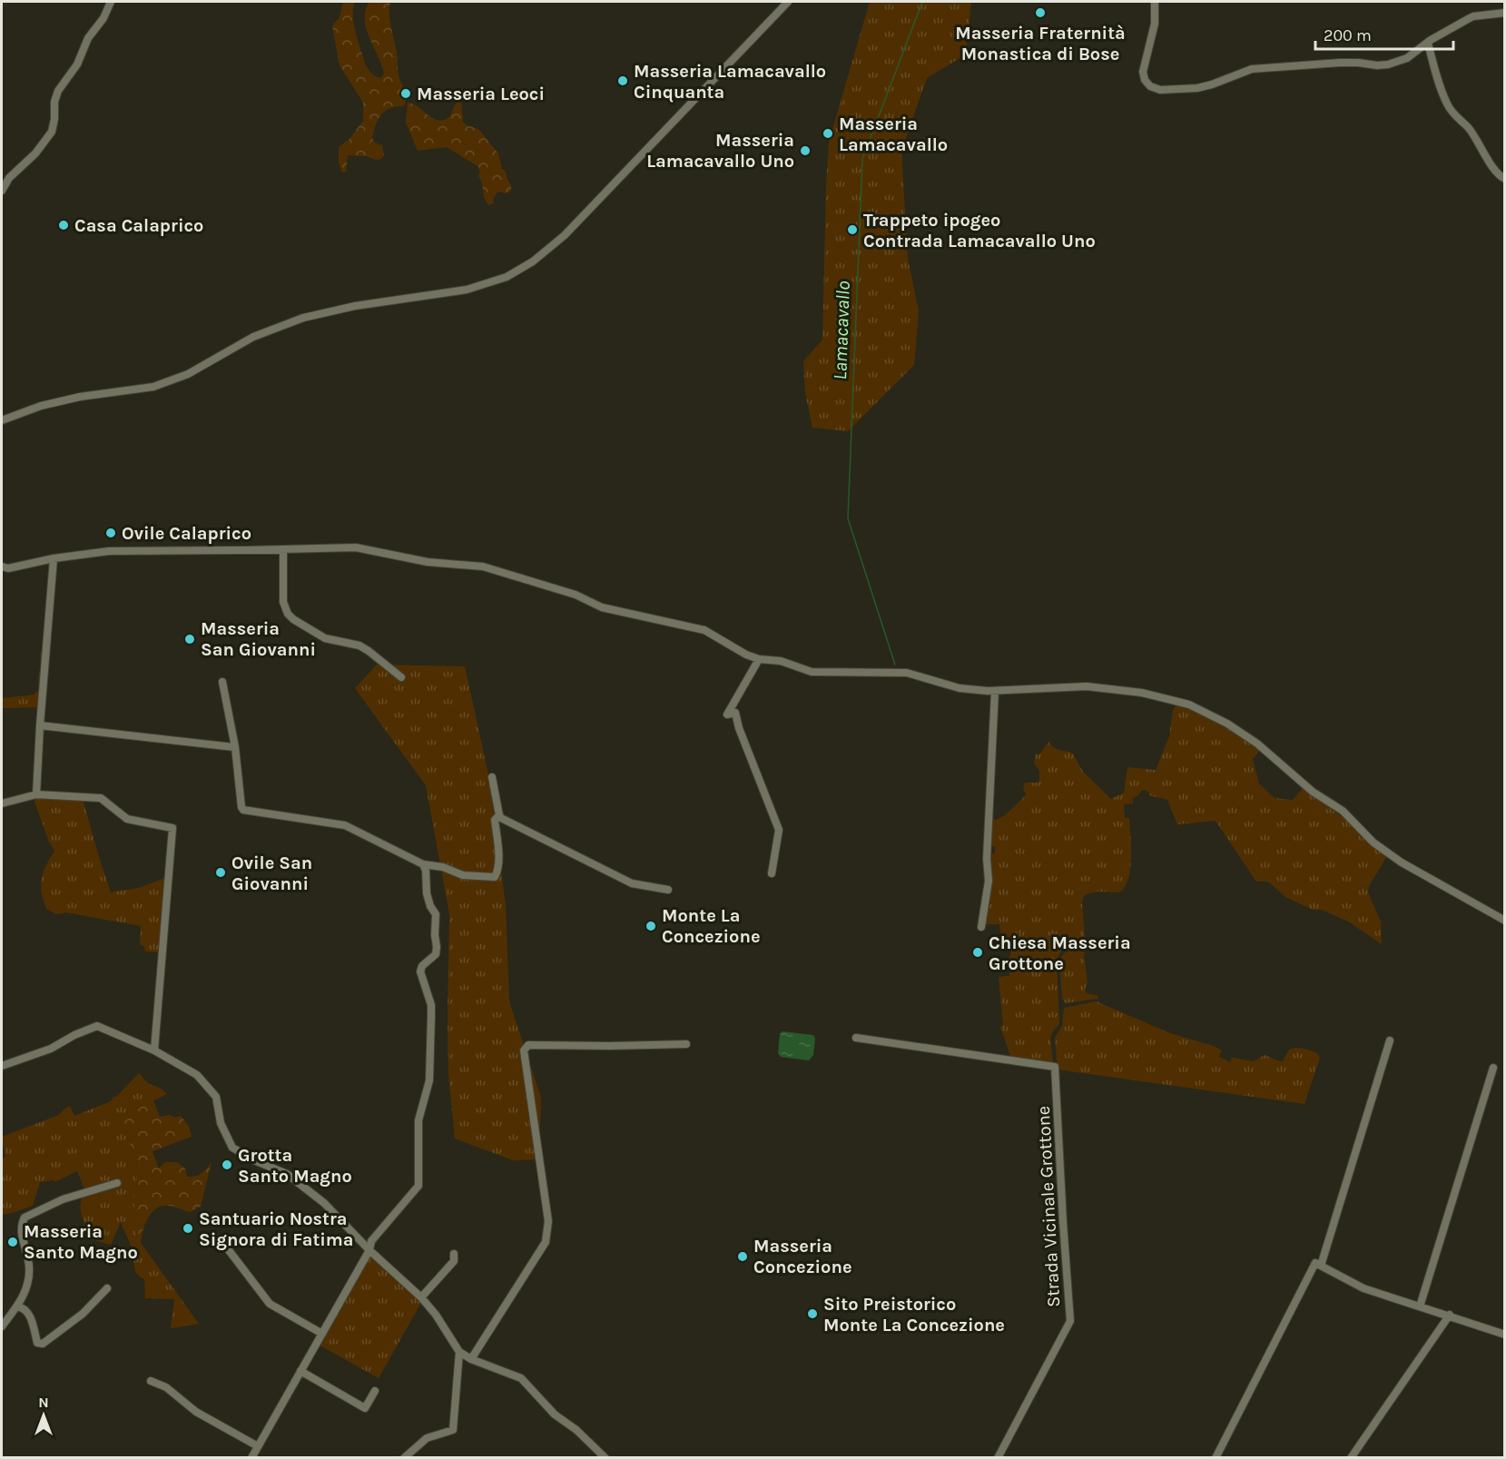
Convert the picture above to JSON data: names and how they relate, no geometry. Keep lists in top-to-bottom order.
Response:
{
  "streets": {
    "street": ["Strada Vicinale Grottone"]
  },
  "water": ["Lamacavallo"],
  "places": [
    "Masseria Fraternità Monastica di Bose",
    "Masseria Lamacavallo Cinquanta",
    "Masseria Leoci",
    "Masseria Lamacavallo",
    "Masseria Lamacavallo Uno",
    "Casa Calaprico",
    "Trappeto ipogeo Contrada Lamacavallo Uno",
    "Ovile Calaprico",
    "Masseria San Giovanni",
    "Ovile San Giovanni",
    "Monte La Concezione",
    "Chiesa Masseria Grottone",
    "Grotta Santo Magno",
    "Santuario Nostra Signora di Fatima",
    "Masseria Santo Magno",
    "Masseria Concezione",
    "Sito Preistorico Monte La Concezione"
  ],
  "scale_bar": "200 m",
  "north": "top"
}
